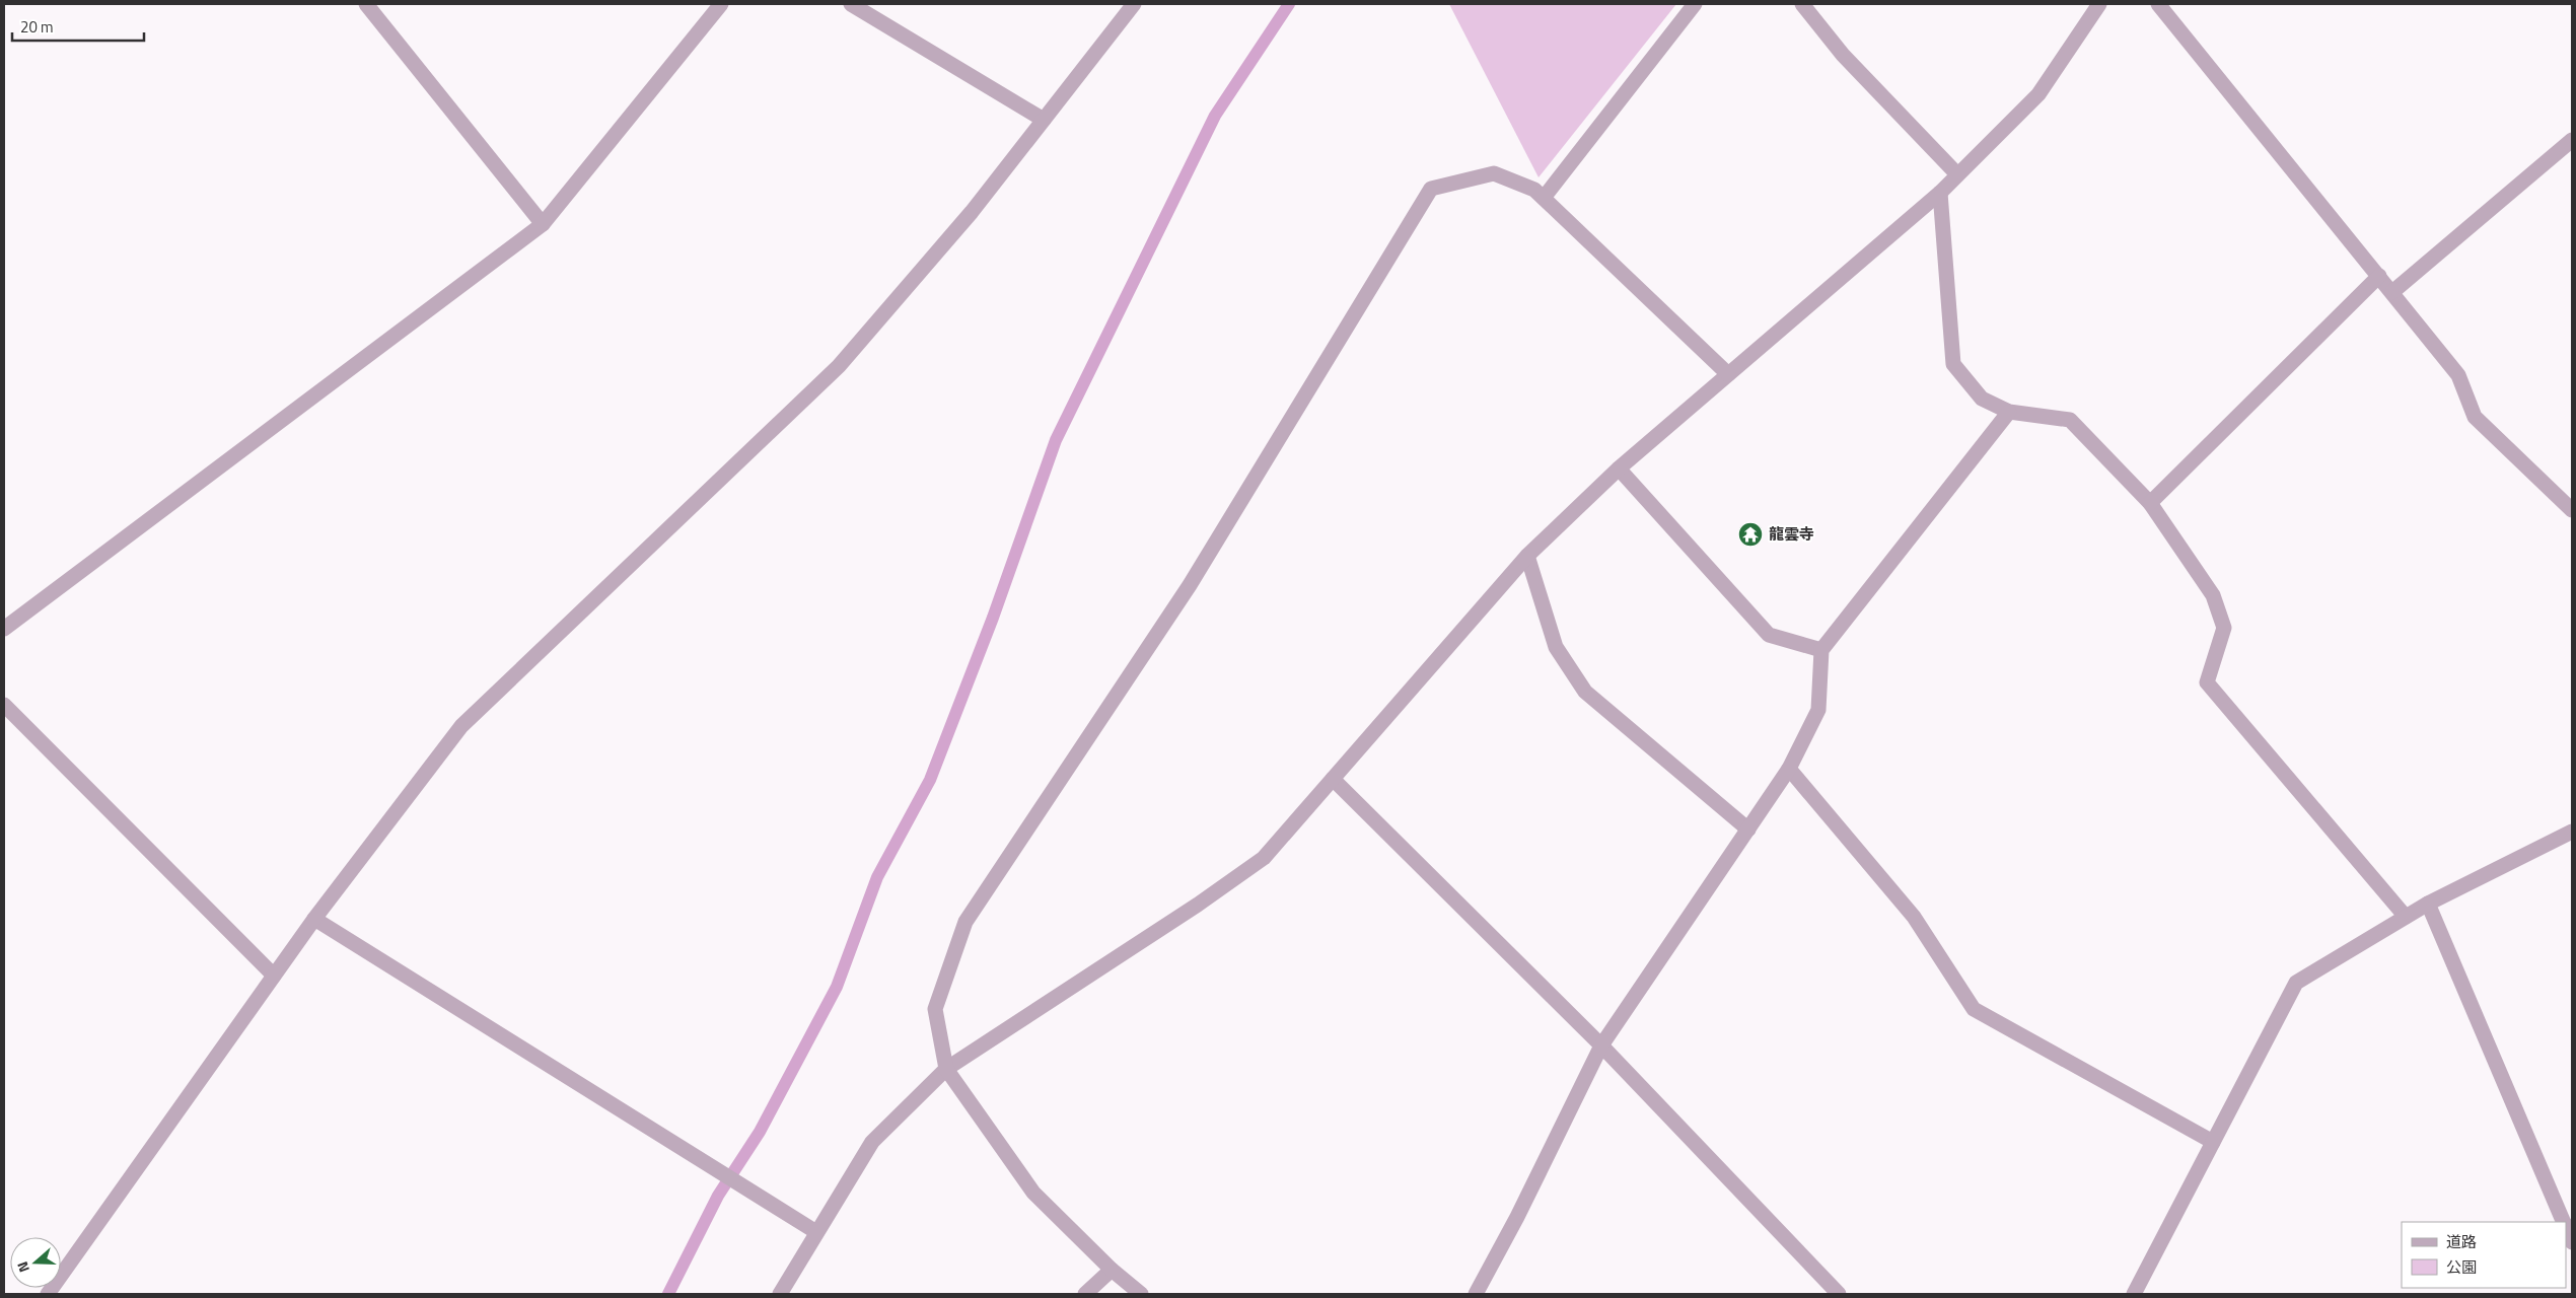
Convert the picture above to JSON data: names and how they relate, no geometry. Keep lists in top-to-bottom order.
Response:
{
  "places": {
    "temple": ["龍雲寺"]
  },
  "legend": ["道路", "公園"],
  "scale_bar": "20 m",
  "north": "left"
}
